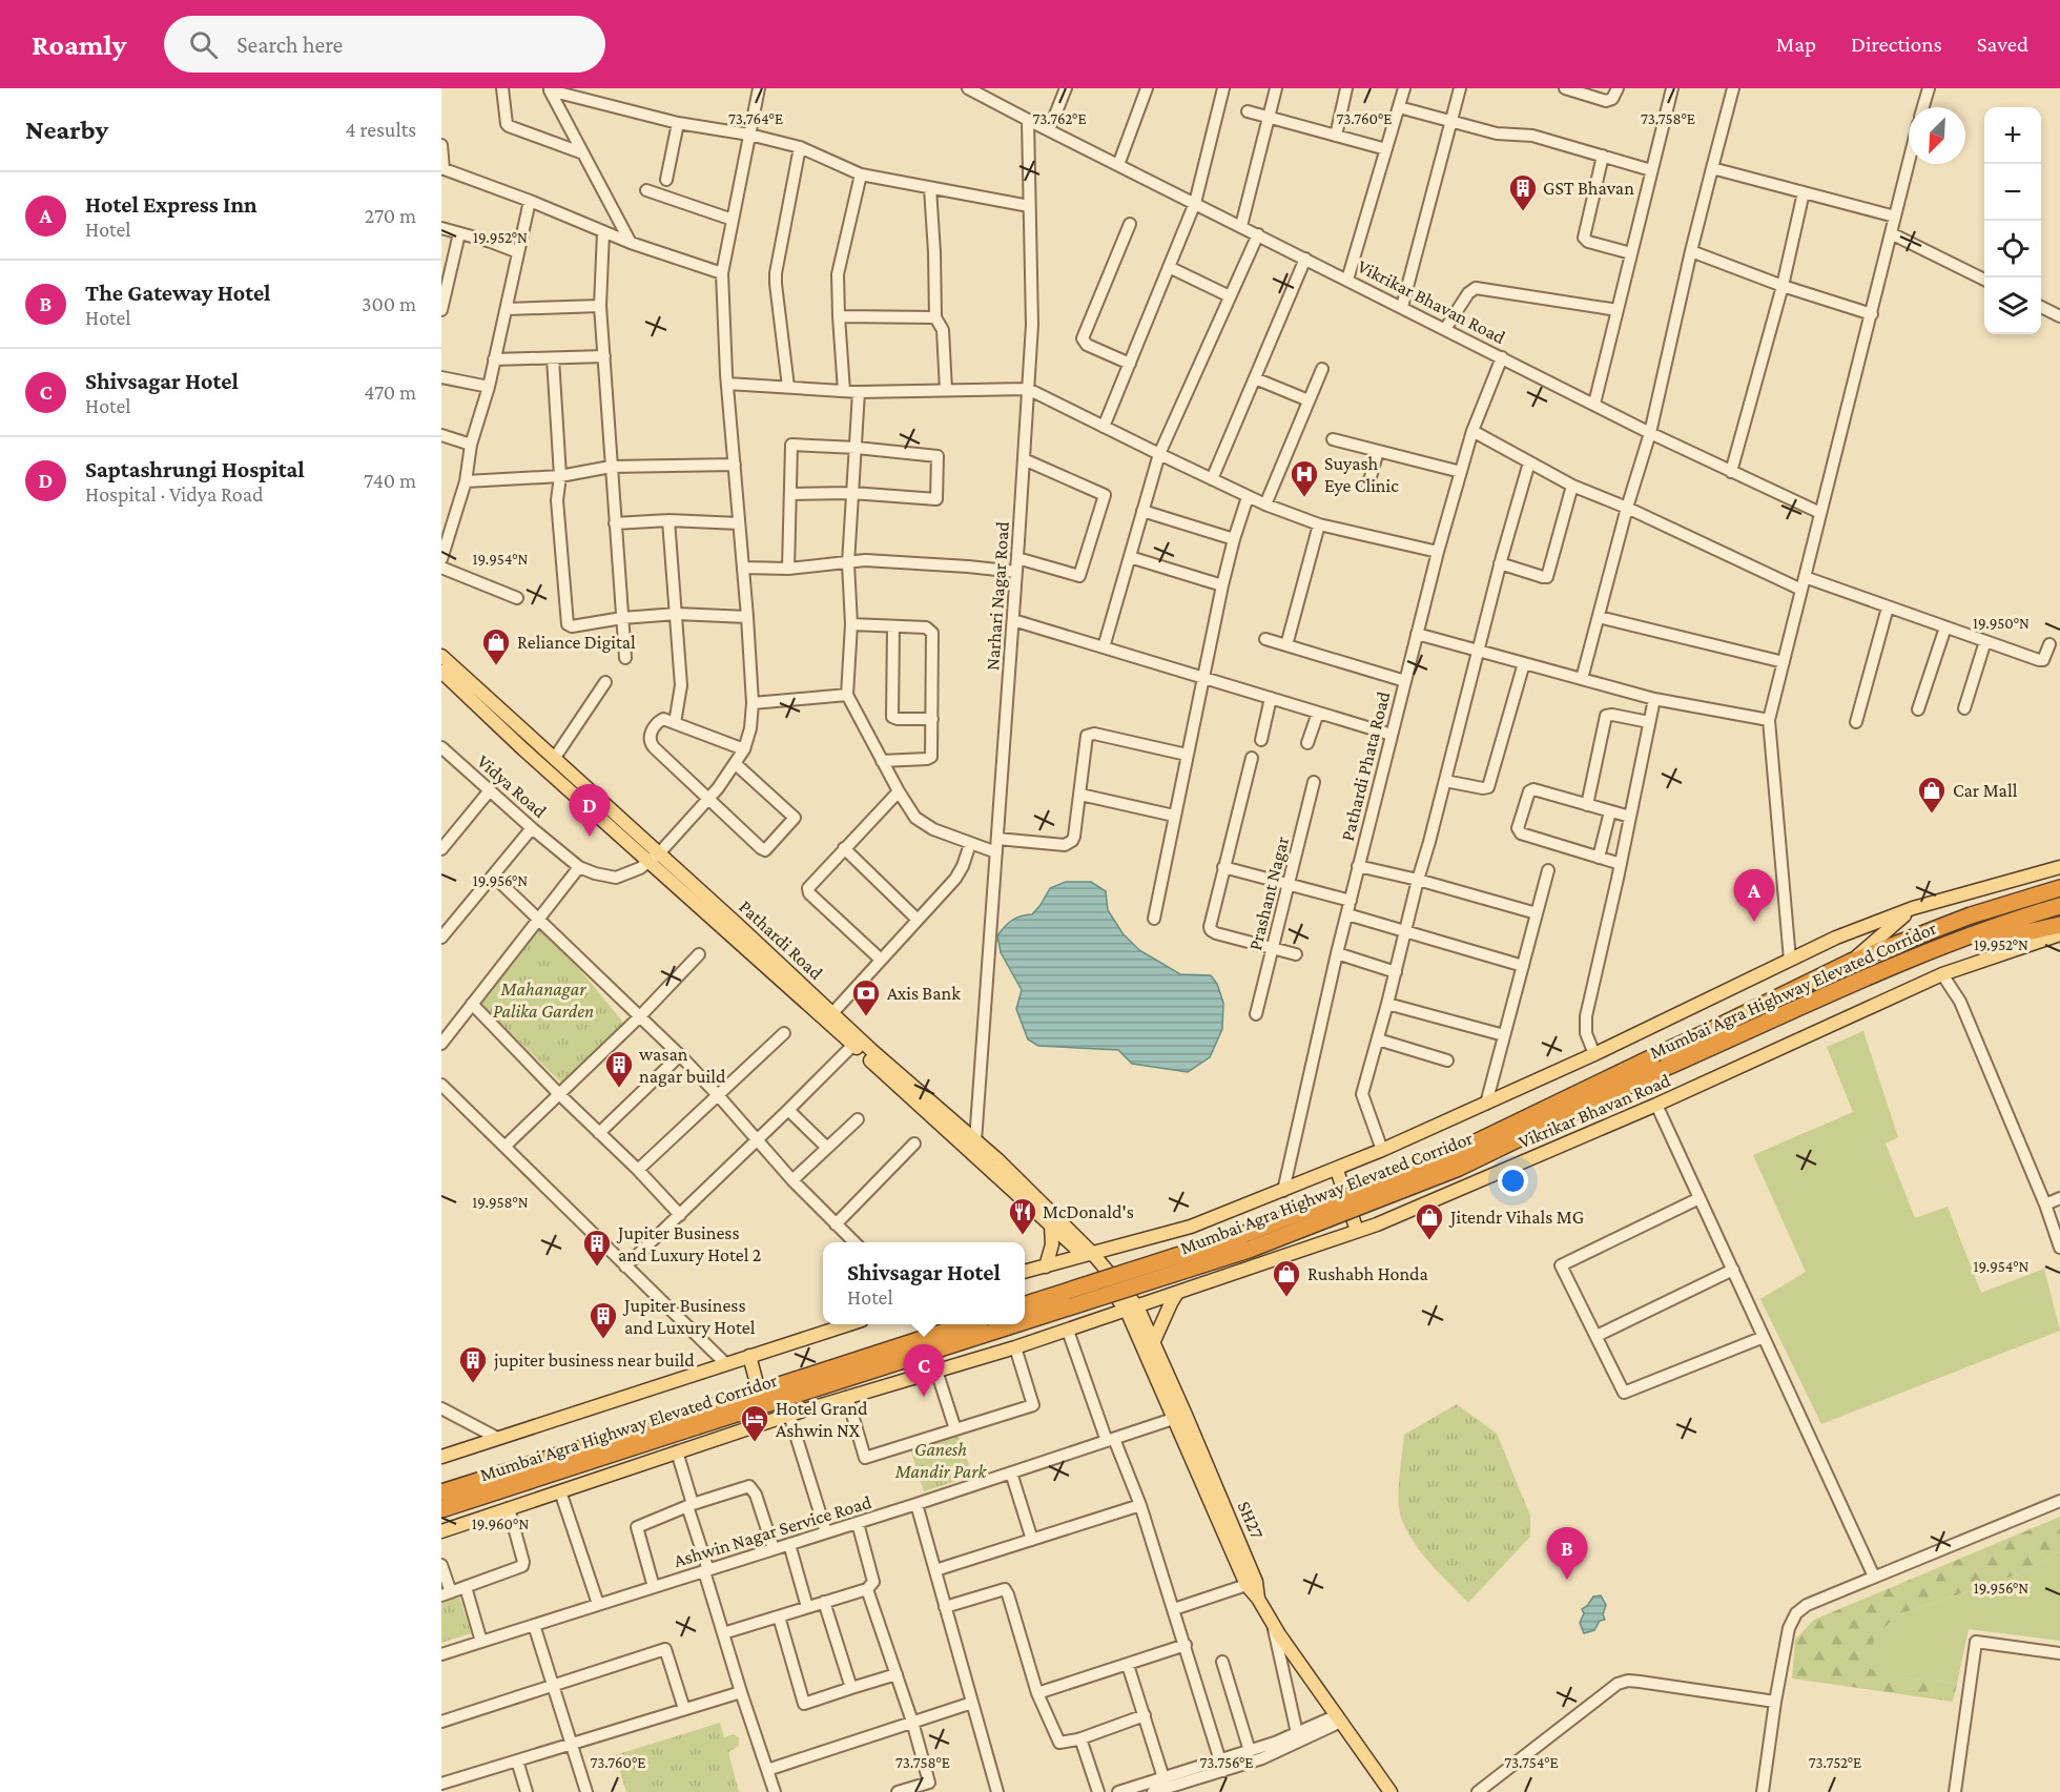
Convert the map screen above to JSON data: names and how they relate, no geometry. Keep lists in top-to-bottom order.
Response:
{
  "streets": {
    "highway": ["Mumbai Agra Highway Elevated Corridor"],
    "main road": ["Vikrikar Bhavan Road", "Pathardi Road", "SH27"],
    "street": [
      "Narhari Nagar Road",
      "Pathardi Phata Road",
      "Vidya Road",
      "Prashant Nagar",
      "Ashwin Nagar Service Road"
    ]
  },
  "crossings": [
    ["Vikrikar Bhavan Road", "Narhari Nagar Road"],
    ["Vikrikar Bhavan Road", "Pathardi Phata Road"],
    ["Vikrikar Bhavan Road", "SH27"],
    ["Narhari Nagar Road", "SH27"],
    ["Vidya Road", "Pathardi Road"],
    ["SH27", "Ashwin Nagar Service Road"]
  ],
  "parks": ["Mahanagar Palika Garden", "Ganesh Mandir Park"],
  "places": {
    "building": [
      "GST Bhavan",
      "wasan nagar build",
      "Jupiter Business and Luxury Hotel 2",
      "Jupiter Business and Luxury Hotel",
      "jupiter business near build"
    ],
    "hospital": ["Suyash Eye Clinic"],
    "shop": [
      "Reliance Digital",
      "Car Mall",
      "Jitendr Vihals MG",
      "Rushabh Honda"
    ],
    "bank": ["Axis Bank"],
    "restaurant": ["McDonald's"],
    "hotel": ["Hotel Grand Ashwin NX"]
  },
  "north": "bottom left",
  "page": {
    "header": "Roamly",
    "search": "Search here",
    "nav": ["Map", "Directions", "Saved"],
    "heading": ["Nearby", "4 results"],
    "map_buttons": ["+", "−"],
    "list": [
      {
        "mark": "A",
        "name": "Hotel Express Inn",
        "note": "Hotel",
        "value": "270 m"
      },
      {
        "mark": "B",
        "name": "The Gateway Hotel",
        "note": "Hotel",
        "value": "300 m"
      },
      {
        "mark": "C",
        "name": "Shivsagar Hotel",
        "note": "Hotel",
        "value": "470 m"
      },
      {
        "mark": "D",
        "name": "Saptashrungi Hospital",
        "note": "Hospital · Vidya Road",
        "value": "740 m"
      }
    ],
    "pins": [
      "D",
      "A",
      "C",
      "B"
    ],
    "popup": ["Shivsagar Hotel", "Hotel"]
  },
  "coordinates": [
    "73.762°E",
    "73.760°E",
    "73.758°E",
    "73.764°E",
    "19.952°N",
    "19.954°N",
    "19.950°N",
    "19.956°N",
    "19.958°N",
    "19.960°N",
    "73.756°E",
    "73.754°E",
    "73.752°E"
  ]
}
